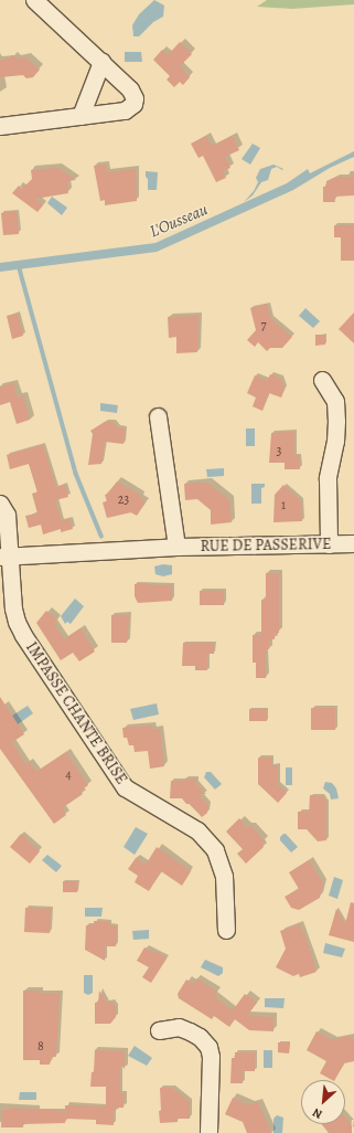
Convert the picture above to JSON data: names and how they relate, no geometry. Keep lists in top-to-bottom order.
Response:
{
  "streets": {
    "street": ["RUE DE PASSERIVE", "IMPASSE CHANTE BRISE"]
  },
  "crossings": [
    ["RUE DE PASSERIVE", "IMPASSE CHANTE BRISE"]
  ],
  "water": ["L'Ousseau"],
  "house_numbers": [
    "7",
    "3",
    "23",
    "1",
    "4",
    "8"
  ],
  "north": "bottom left"
}
